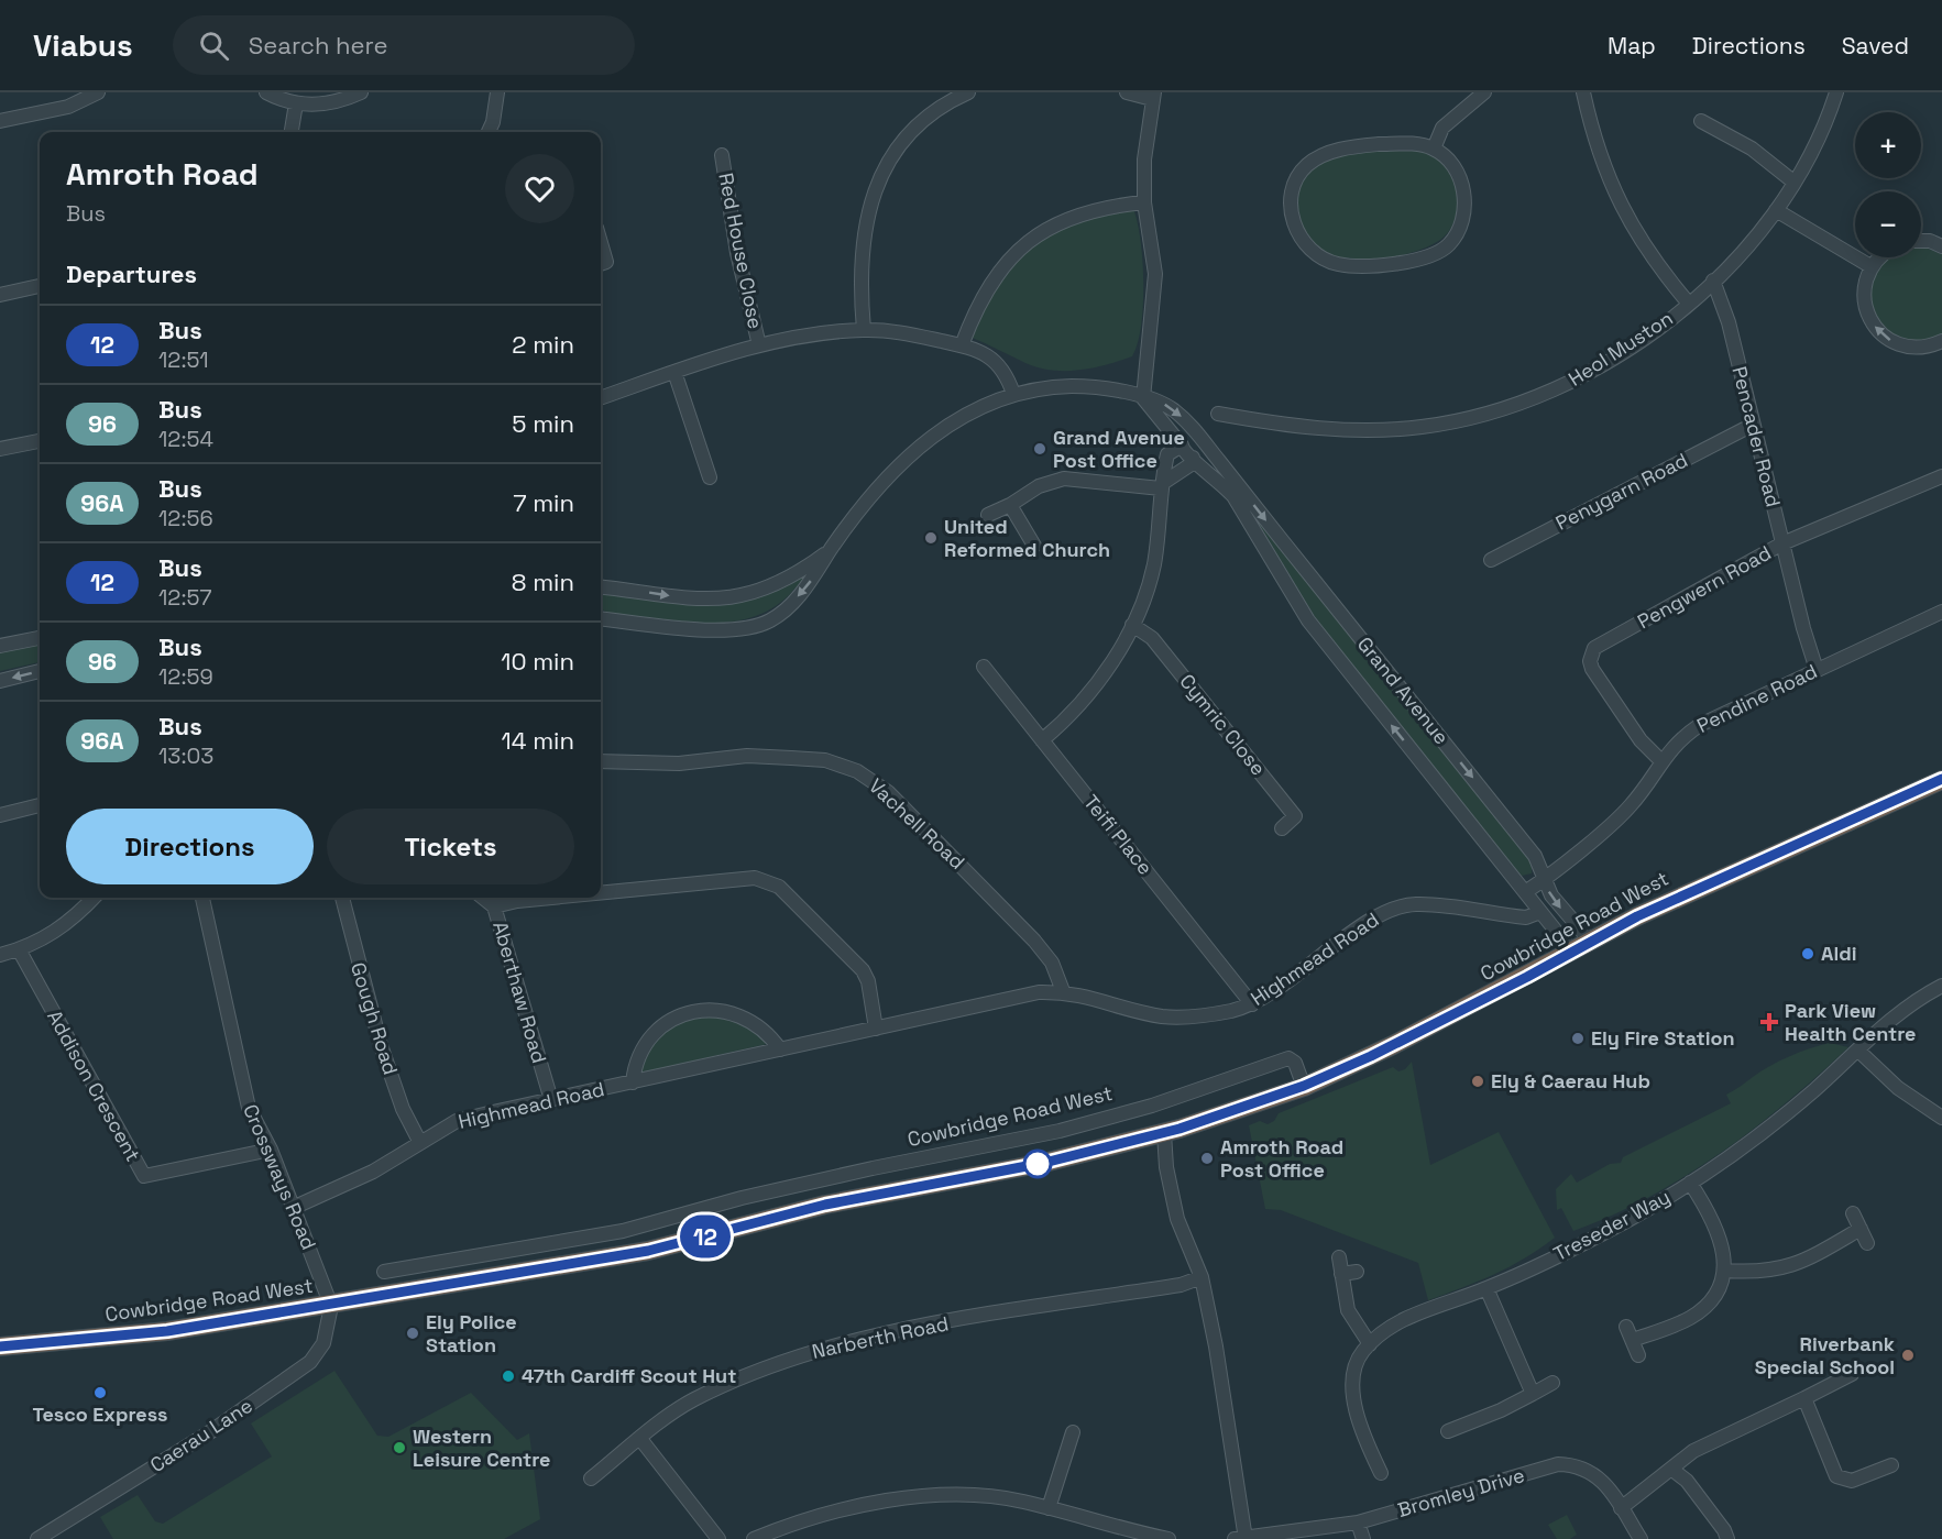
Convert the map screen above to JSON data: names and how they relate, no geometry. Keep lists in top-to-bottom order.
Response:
{
  "streets": {
    "highway": ["Cowbridge Road West"],
    "street": [
      "Red House Close",
      "Heol Muston",
      "Pencader Road",
      "Penygarn Road",
      "Pengwern Road",
      "Grand Avenue",
      "Pendine Road",
      "Cymric Close",
      "Vachell Road",
      "Teifi Place",
      "Highmead Road",
      "Aberthaw Road",
      "Gough Road",
      "Addison Crescent",
      "Crossways Road",
      "Treseder Way",
      "Narberth Road",
      "Caerau Lane",
      "Bromley Drive"
    ]
  },
  "crossings": [
    ["Heol Muston", "Pencader Road"],
    ["Pencader Road", "Penygarn Road"],
    ["Pencader Road", "Pengwern Road"],
    ["Pencader Road", "Pendine Road"],
    ["Pengwern Road", "Pendine Road"],
    ["Grand Avenue", "Pendine Road"],
    ["Grand Avenue", "Cowbridge Road West"],
    ["Grand Avenue", "Highmead Road"],
    ["Vachell Road", "Highmead Road"],
    ["Teifi Place", "Highmead Road"],
    ["Cowbridge Road West", "Crossways Road"],
    ["Cowbridge Road West", "Caerau Lane"],
    ["Highmead Road", "Aberthaw Road"],
    ["Highmead Road", "Gough Road"],
    ["Highmead Road", "Crossways Road"],
    ["Addison Crescent", "Crossways Road"],
    ["Crossways Road", "Caerau Lane"]
  ],
  "places": {
    "other": [
      "Grand Avenue Post Office",
      "United Reformed Church",
      "Aldi",
      "Ely Fire Station",
      "Ely & Caerau Hub",
      "Amroth Road Post Office",
      "Ely Police Station",
      "Riverbank Special School",
      "47th Cardiff Scout Hut",
      "Tesco Express",
      "Western Leisure Centre"
    ],
    "health": ["Park View Health Centre"]
  },
  "lines": ["bus line 12"],
  "page": {
    "header": "Viabus",
    "search": "Search here",
    "nav": ["Map", "Directions", "Saved"],
    "on_map": "12",
    "map_buttons": ["+", "−"],
    "heading": [
      ["Amroth Road", "Bus"],
      "Departures"
    ],
    "list": [
      {
        "mark": "12",
        "name": "Bus",
        "note": "12:51",
        "value": "2 min"
      },
      {
        "mark": "96",
        "name": "Bus",
        "note": "12:54",
        "value": "5 min"
      },
      {
        "mark": "96A",
        "name": "Bus",
        "note": "12:56",
        "value": "7 min"
      },
      {
        "mark": "12",
        "name": "Bus",
        "note": "12:57",
        "value": "8 min"
      },
      {
        "mark": "96",
        "name": "Bus",
        "note": "12:59",
        "value": "10 min"
      },
      {
        "mark": "96A",
        "name": "Bus",
        "note": "13:03",
        "value": "14 min"
      }
    ],
    "buttons": ["Directions", "Tickets"]
  }
}
